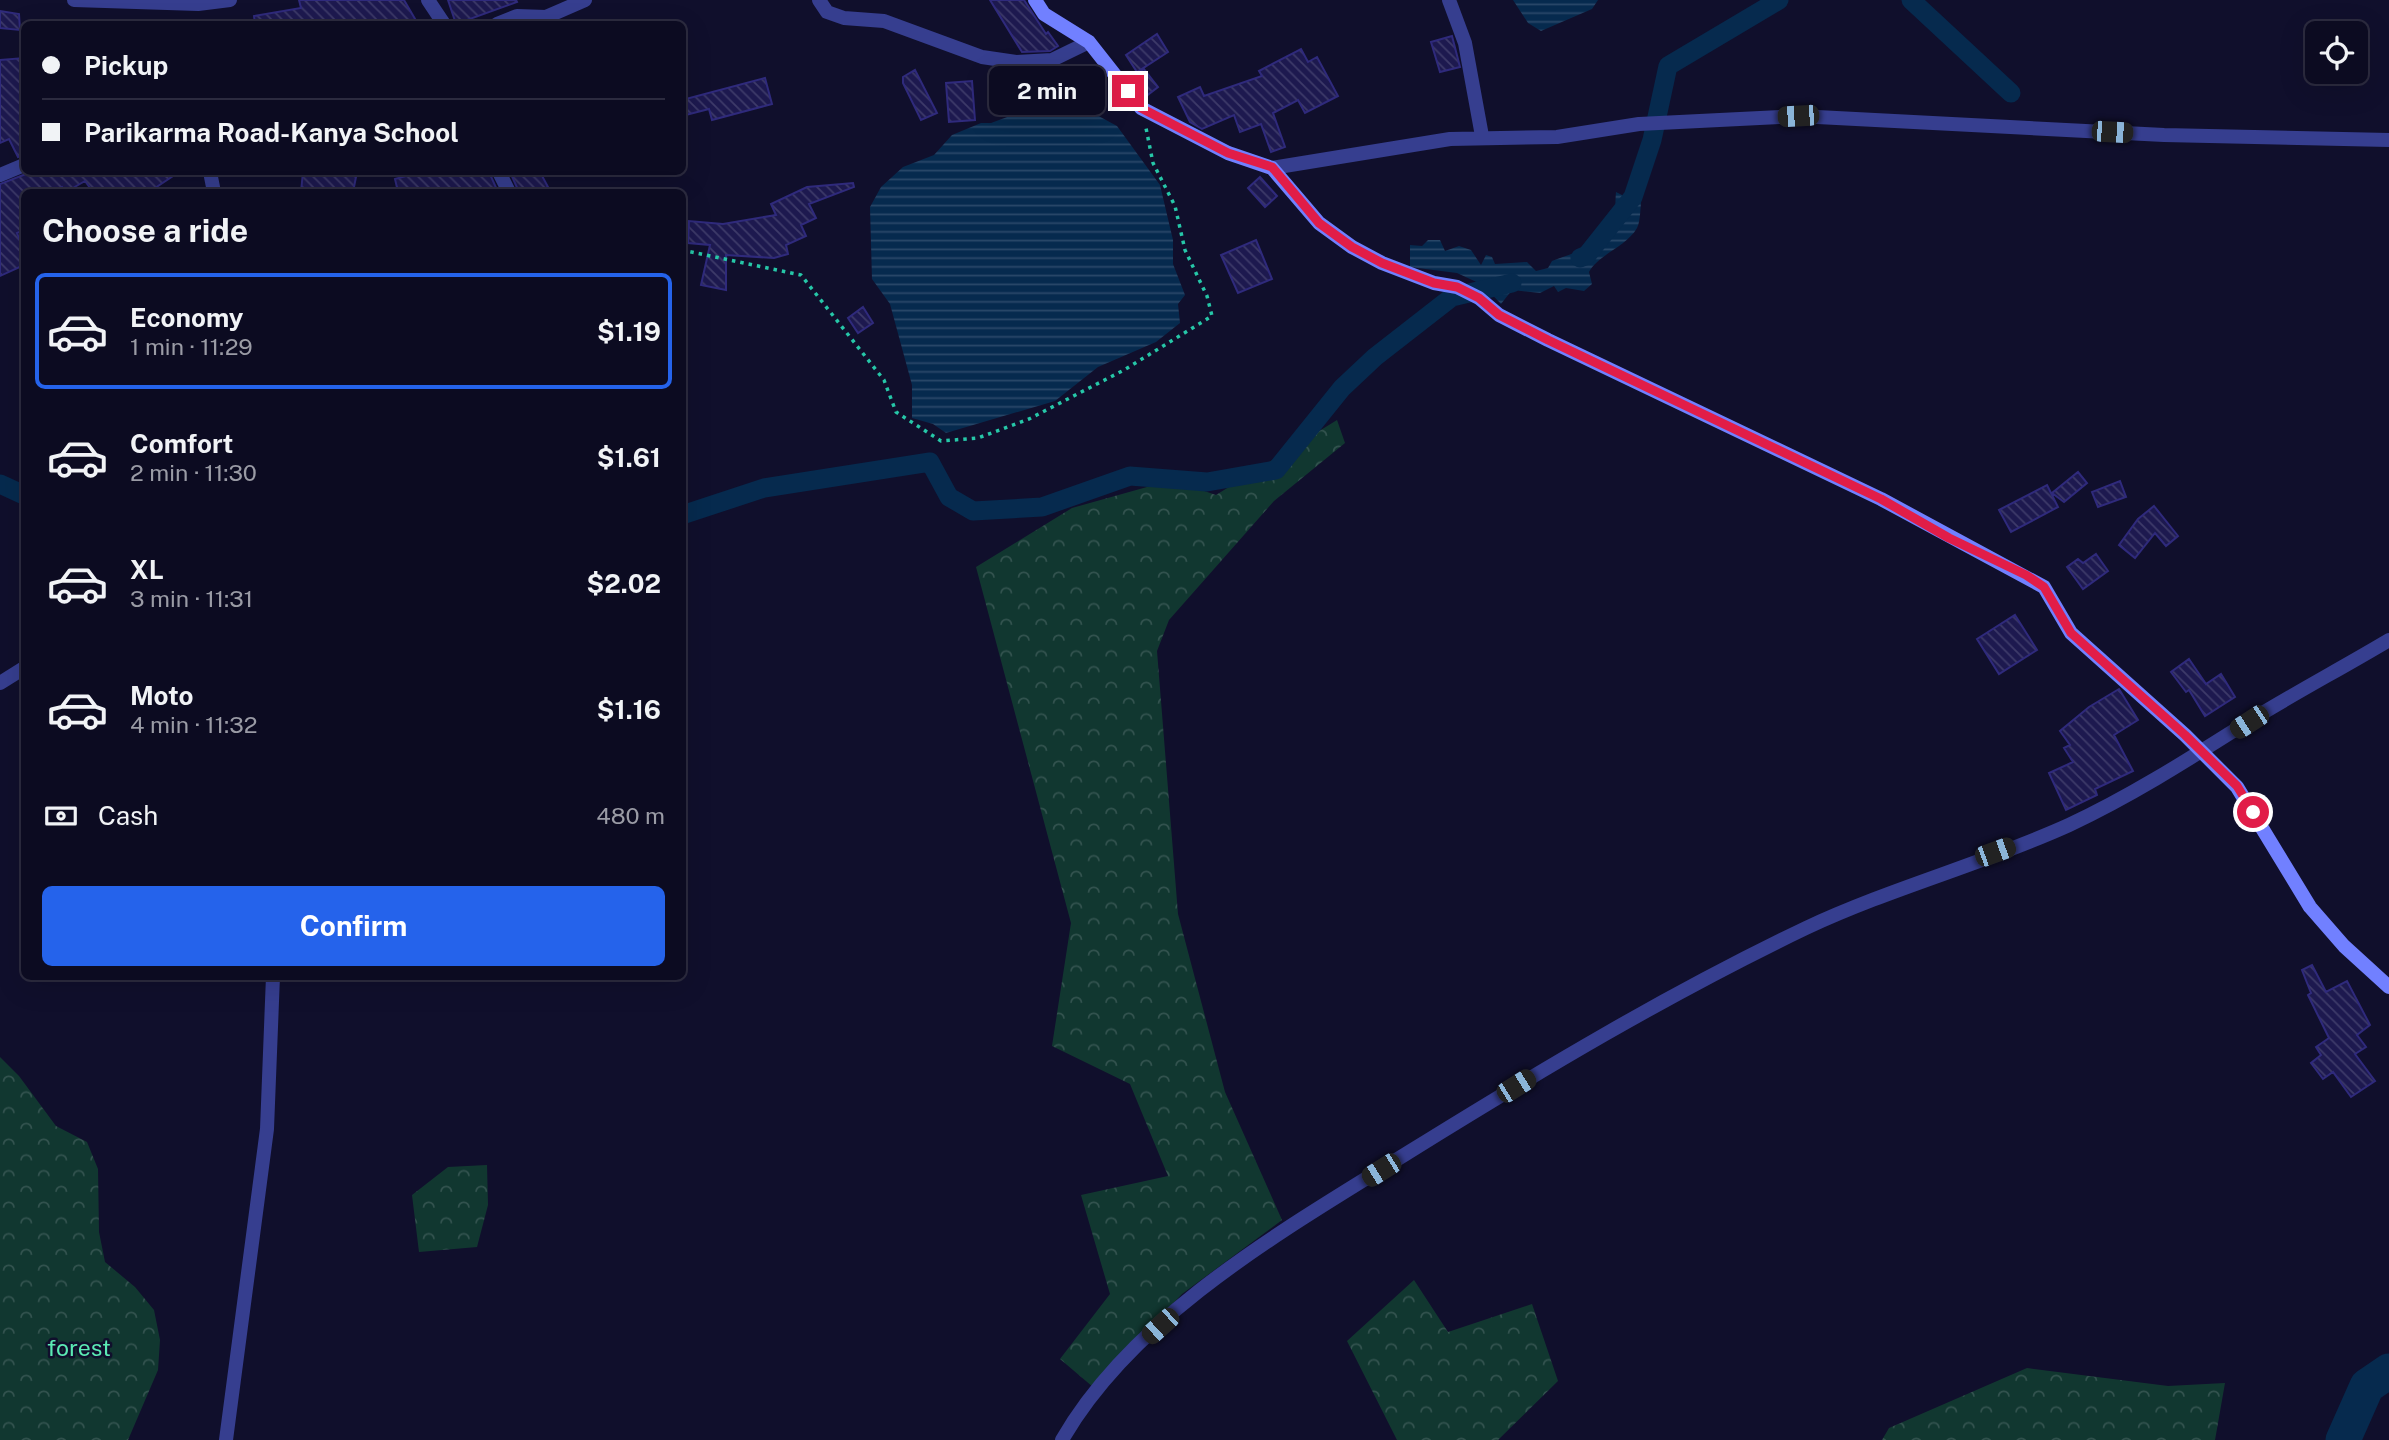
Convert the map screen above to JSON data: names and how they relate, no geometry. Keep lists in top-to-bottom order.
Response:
{
  "parks": ["forest"],
  "page": {
    "banner": ["Pickup", "Parikarma Road-Kanya School"],
    "bubble": "2 min",
    "heading": "Choose a ride",
    "list": [
      {
        "name": "Economy",
        "note": "1 min · 11:29",
        "value": "$1.19"
      },
      {
        "name": "Comfort",
        "note": "2 min · 11:30",
        "value": "$1.61"
      },
      {
        "name": "XL",
        "note": "3 min · 11:31",
        "value": "$2.02"
      },
      {
        "name": "Moto",
        "note": "4 min · 11:32",
        "value": "$1.16"
      }
    ],
    "pay": ["Cash", "480 m"],
    "buttons": "Confirm"
  }
}
